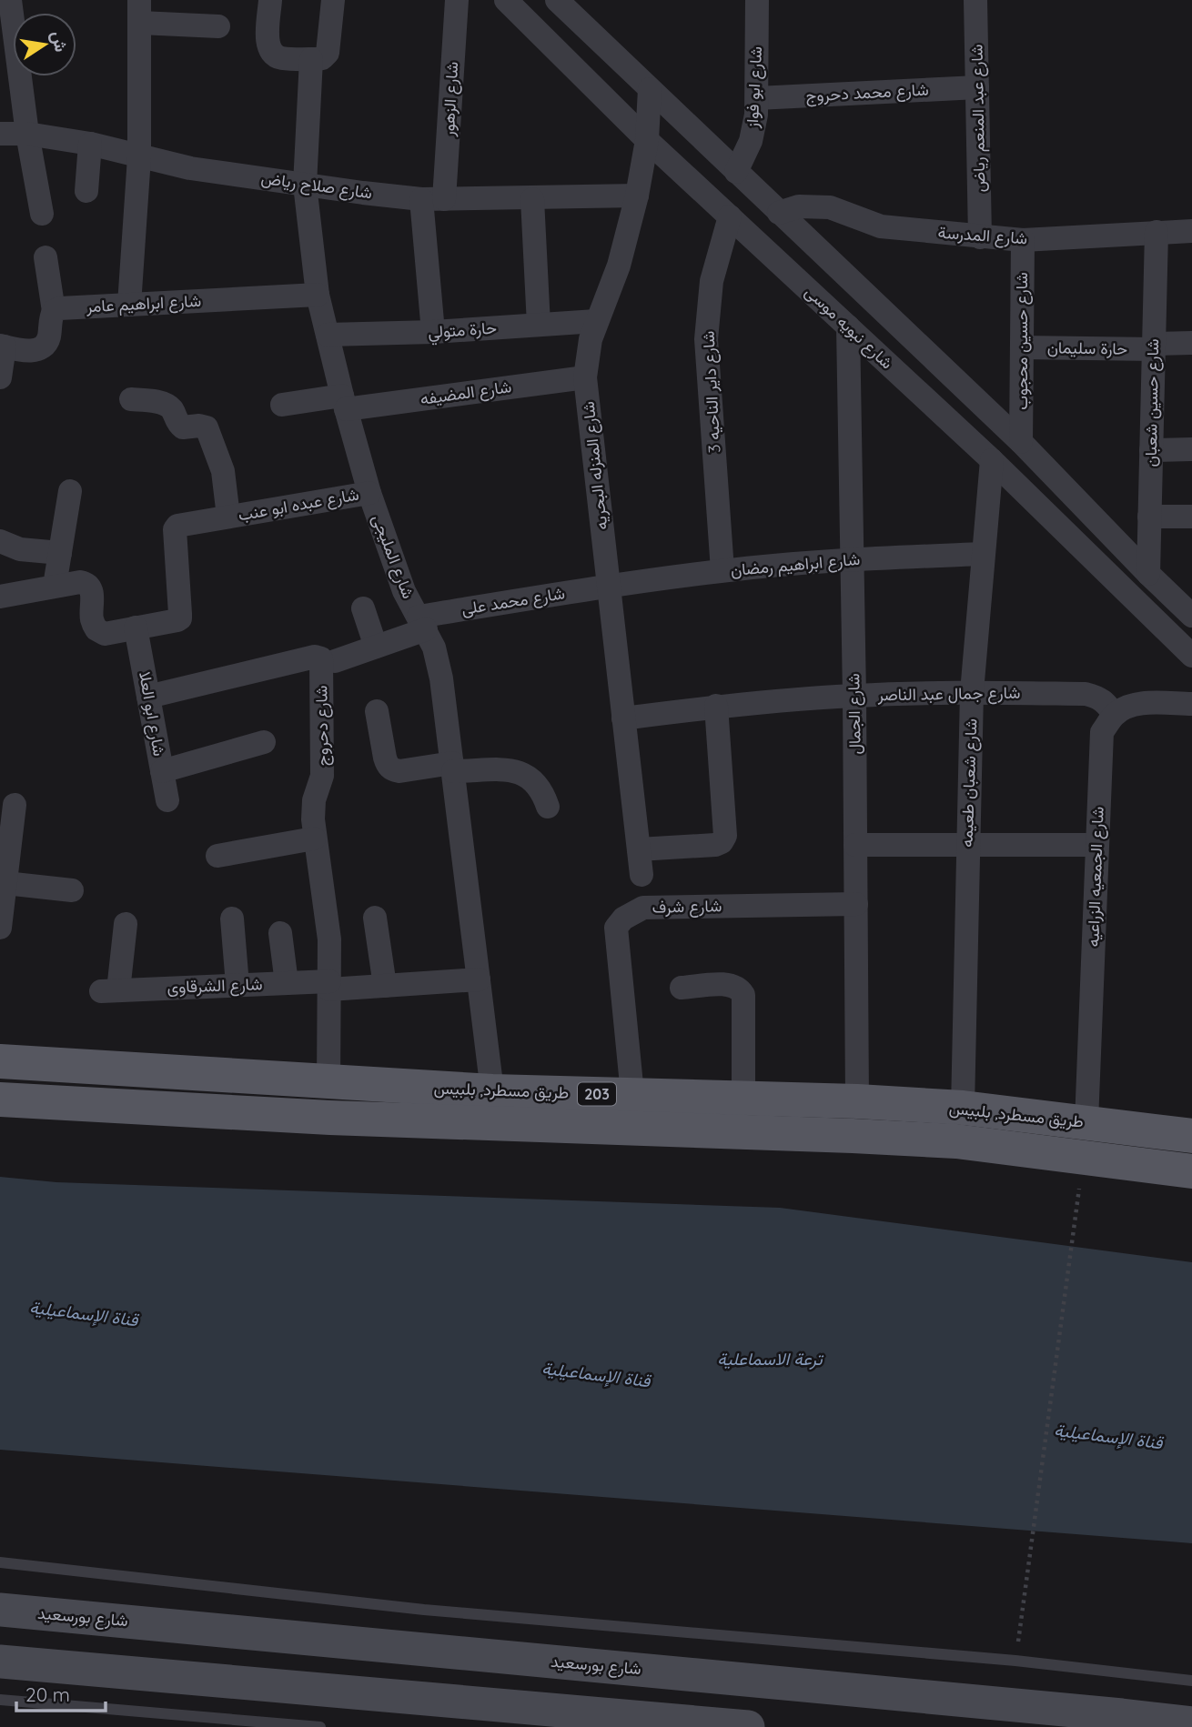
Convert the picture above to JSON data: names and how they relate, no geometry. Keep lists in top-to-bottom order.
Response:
{
  "streets": {
    "main road": ["طريق مسطرد, بلبيس", "203", "شارع بورسعيد"],
    "street": [
      "شارع ابو فواز",
      "شارع محمد دحروج",
      "شارع الزهور",
      "شارع عبد المنعم رياض",
      "شارع صلاح رياض",
      "شارع المدرسة",
      "شارع ابراهيم عامر",
      "شارع نبويه موسى",
      "حارة متولي",
      "شارع حسين محجوب",
      "حارة سليمان",
      "شارع داير الناحيه 3",
      "شارع المضيفه",
      "شارع حسين شعبان",
      "شارع المنزله البحريه",
      "شارع عبده ابو عنب",
      "شارع المليجى",
      "شارع ابراهيم رمضان",
      "شارع محمد على",
      "شارع جمال عبد الناصر",
      "شارع ابو العلا",
      "شارع الجمال",
      "شارع دحروج",
      "شارع شعبان طعيمه",
      "شارع الجمعيه الزراعيه",
      "شارع شرف",
      "شارع الشرقاوى"
    ]
  },
  "crossings": [
    ["شارع ابو فواز", "شارع محمد دحروج"],
    ["شارع محمد دحروج", "شارع عبد المنعم رياض"],
    ["شارع الزهور", "شارع صلاح رياض"],
    ["شارع الزهور", "حارة متولي"],
    ["شارع عبد المنعم رياض", "شارع المدرسة"],
    ["شارع صلاح رياض", "شارع المنزله البحريه"],
    ["شارع صلاح رياض", "شارع المليجى"],
    ["شارع المدرسة", "شارع حسين محجوب"],
    ["شارع المدرسة", "شارع حسين شعبان"],
    ["شارع ابراهيم عامر", "شارع المليجى"],
    ["شارع نبويه موسى", "شارع داير الناحيه 3"],
    ["شارع نبويه موسى", "شارع المنزله البحريه"],
    ["شارع نبويه موسى", "شارع الجمال"],
    ["شارع نبويه موسى", "شارع شعبان طعيمه"],
    ["حارة متولي", "شارع المنزله البحريه"],
    ["حارة متولي", "شارع المليجى"],
    ["شارع حسين محجوب", "حارة سليمان"],
    ["حارة سليمان", "شارع حسين شعبان"],
    ["شارع داير الناحيه 3", "شارع ابراهيم رمضان"],
    ["شارع المضيفه", "شارع المنزله البحريه"],
    ["شارع المضيفه", "شارع المليجى"],
    ["شارع المنزله البحريه", "شارع ابراهيم رمضان"],
    ["شارع المنزله البحريه", "شارع محمد على"],
    ["شارع المنزله البحريه", "شارع جمال عبد الناصر"],
    ["شارع عبده ابو عنب", "شارع المليجى"],
    ["شارع عبده ابو عنب", "شارع ابو العلا"],
    ["شارع المليجى", "شارع محمد على"],
    ["شارع المليجى", "شارع الشرقاوى"],
    ["شارع المليجى", "طريق مسطرد, بلبيس"],
    ["شارع ابراهيم رمضان", "شارع محمد على"],
    ["شارع ابراهيم رمضان", "شارع الجمال"],
    ["شارع ابراهيم رمضان", "شارع شعبان طعيمه"],
    ["شارع جمال عبد الناصر", "شارع الجمال"],
    ["شارع جمال عبد الناصر", "شارع شعبان طعيمه"],
    ["شارع جمال عبد الناصر", "شارع الجمعيه الزراعيه"],
    ["شارع ابو العلا", "شارع دحروج"],
    ["شارع الجمال", "شارع شرف"],
    ["شارع الجمال", "طريق مسطرد, بلبيس"],
    ["شارع دحروج", "شارع الشرقاوى"],
    ["شارع دحروج", "طريق مسطرد, بلبيس"],
    ["شارع شعبان طعيمه", "طريق مسطرد, بلبيس"],
    ["شارع الجمعيه الزراعيه", "طريق مسطرد, بلبيس"],
    ["شارع شرف", "طريق مسطرد, بلبيس"]
  ],
  "water": ["قناة الإسماعيلية", "ترعة الاسماعلية"],
  "scale_bar": "20 m",
  "north": "right"
}
